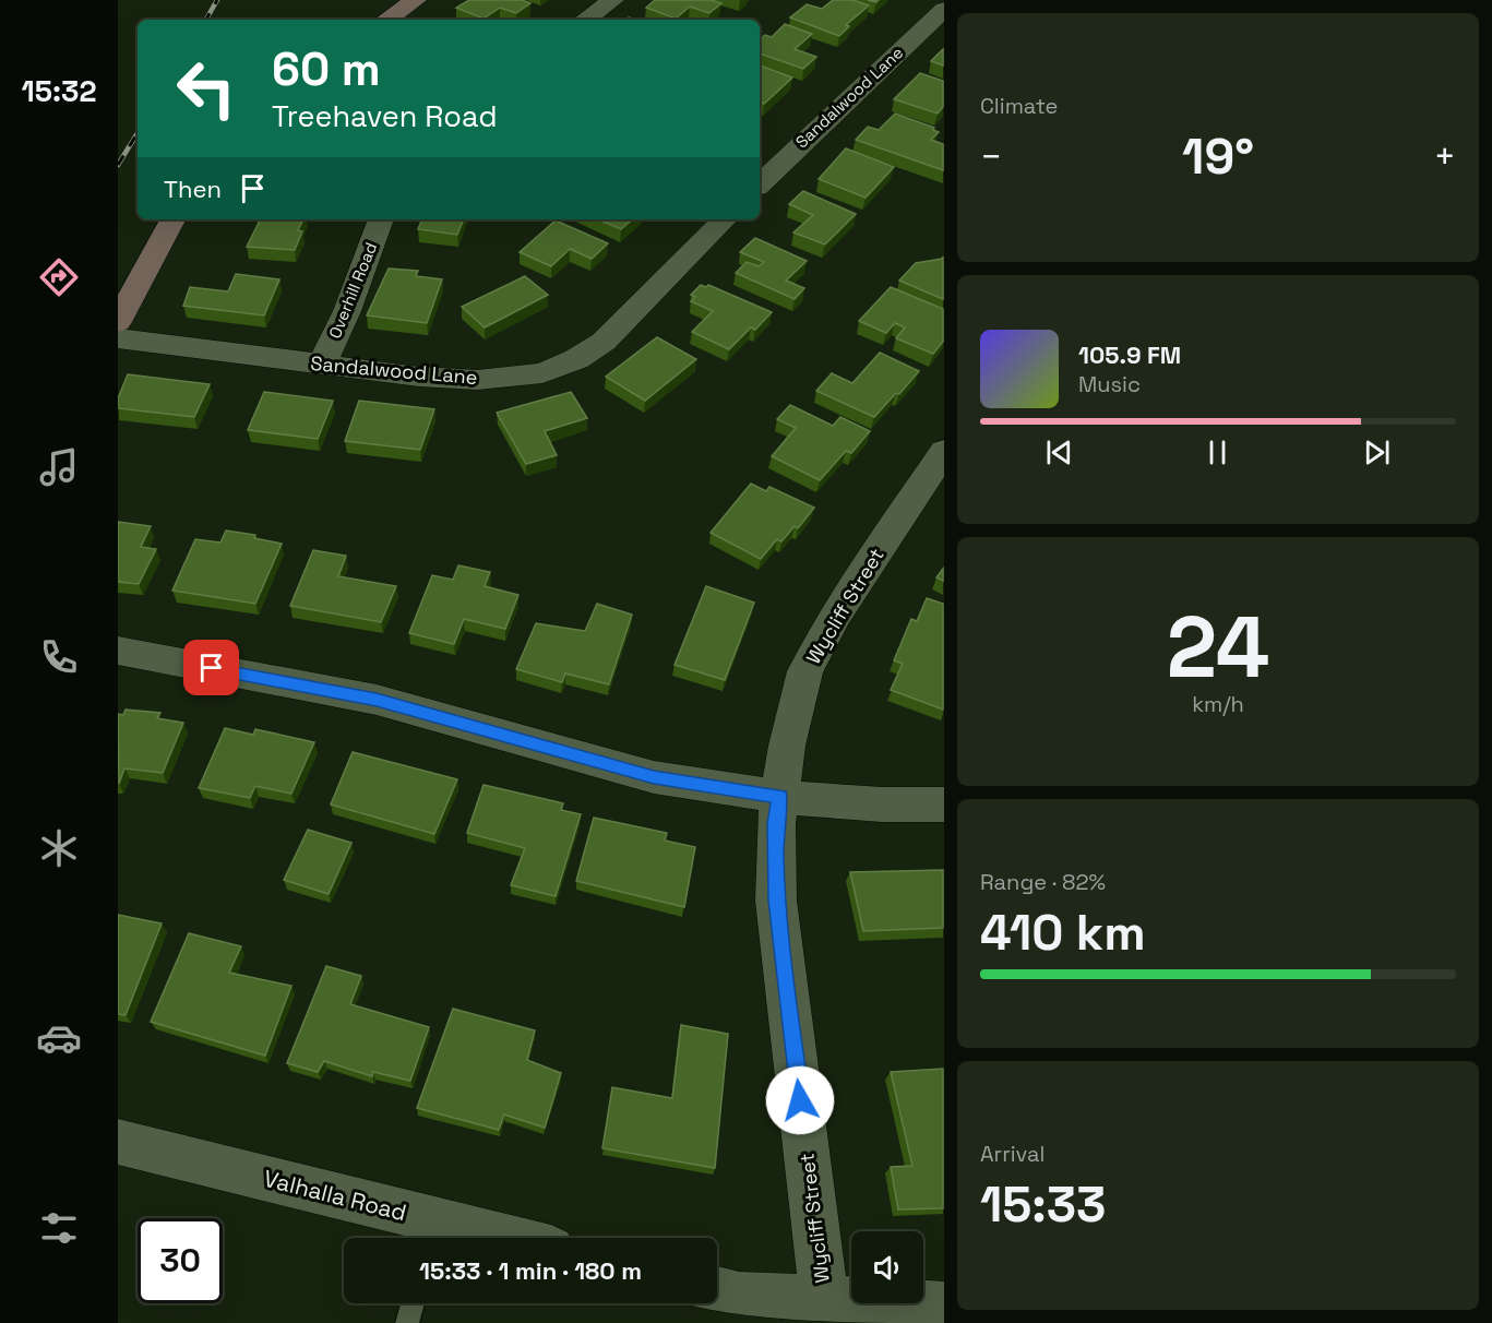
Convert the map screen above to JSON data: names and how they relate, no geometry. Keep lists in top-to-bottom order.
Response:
{
  "streets": {
    "street": [
      "Sandalwood Lane",
      "Overhill Road",
      "Wycliff Street",
      "Valhalla Road"
    ]
  },
  "crossings": [
    ["Sandalwood Lane", "Overhill Road"]
  ],
  "page": {
    "tabs": "15:32",
    "tile": [
      "Climate",
      ["24", "km/h"],
      ["Range · 82%", "410 km"],
      ["Arrival", "15:33"]
    ],
    "turn": ["60 m", "Treehaven Road"],
    "heat": ["−", "19°", "+"],
    "then": "Then",
    "song": ["105.9 FM", "Music"],
    "limit": "30",
    "trip": "15:33 · 1 min · 180 m"
  }
}
